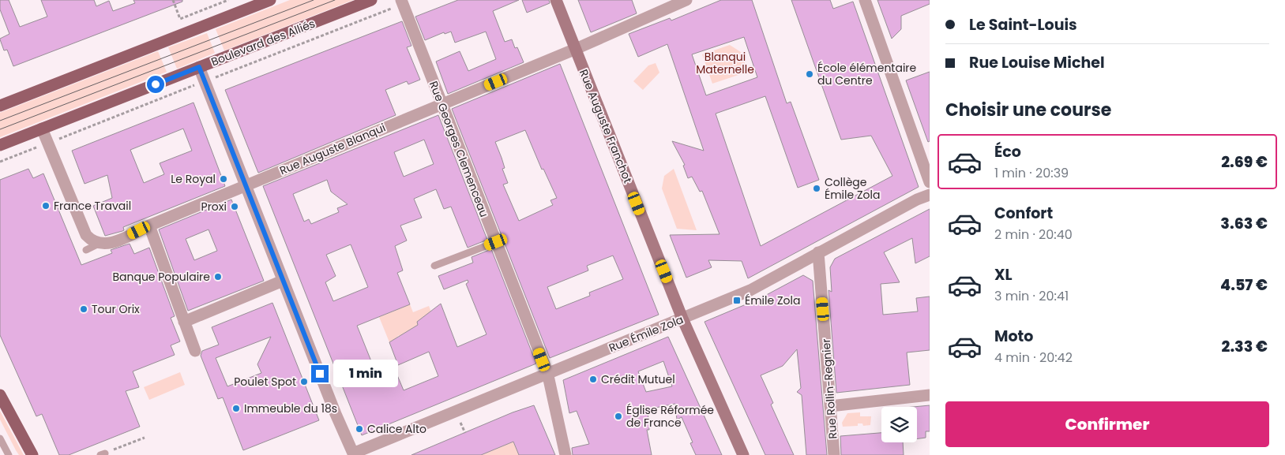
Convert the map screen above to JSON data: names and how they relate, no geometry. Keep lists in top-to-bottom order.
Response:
{
  "streets": {
    "main road": ["Boulevard des Alliés"],
    "street": [
      "Rue Auguste Franchot",
      "Rue Auguste Blanqui",
      "Rue Georges Clemenceau",
      "Rue Émile Zola",
      "Rue Rollin-Regnier"
    ]
  },
  "crossings": [
    ["Rue Auguste Franchot", "Rue Auguste Blanqui"],
    ["Rue Auguste Franchot", "Rue Émile Zola"],
    ["Rue Auguste Blanqui", "Rue Georges Clemenceau"],
    ["Rue Georges Clemenceau", "Rue Émile Zola"],
    ["Rue Émile Zola", "Rue Rollin-Regnier"]
  ],
  "parks": ["Blanqui Maternelle"],
  "places": {
    "other": [
      "École élémentaire du Centre",
      "Le Royal",
      "Collège Émile Zola",
      "France Travail",
      "Proxi",
      "Banque Populaire",
      "Tour Orix",
      "Crédit Mutuel",
      "Poulet Spot",
      "Immeuble du 18s",
      "Église Réformée de France",
      "Calice Alto"
    ],
    "transit": ["Émile Zola"]
  },
  "page": {
    "banner": ["Le Saint-Louis", "Rue Louise Michel"],
    "heading": "Choisir une course",
    "list": [
      {
        "name": "Éco",
        "note": "1 min · 20:39",
        "value": "2.69 €"
      },
      {
        "name": "Confort",
        "note": "2 min · 20:40",
        "value": "3.63 €"
      },
      {
        "name": "XL",
        "note": "3 min · 20:41",
        "value": "4.57 €"
      },
      {
        "name": "Moto",
        "note": "4 min · 20:42",
        "value": "2.33 €"
      }
    ],
    "bubble": "1 min",
    "buttons": "Confirmer"
  }
}
